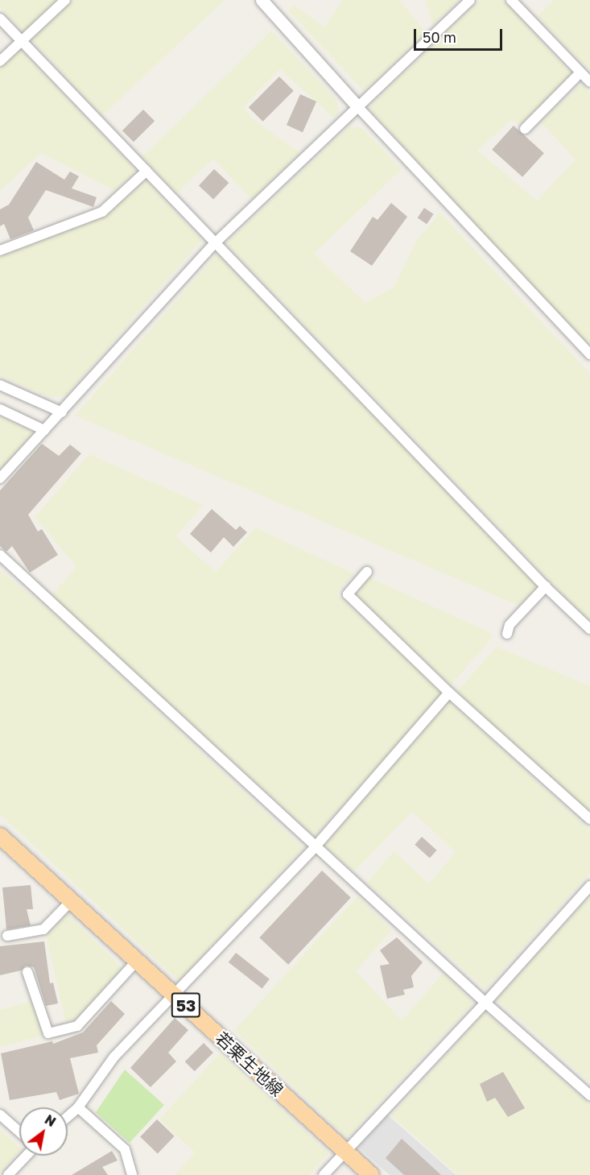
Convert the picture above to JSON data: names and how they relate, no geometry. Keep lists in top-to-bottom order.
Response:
{
  "streets": {
    "main road": ["53", "若栗生地線"]
  },
  "scale_bar": "50 m",
  "north": "top right"
}
